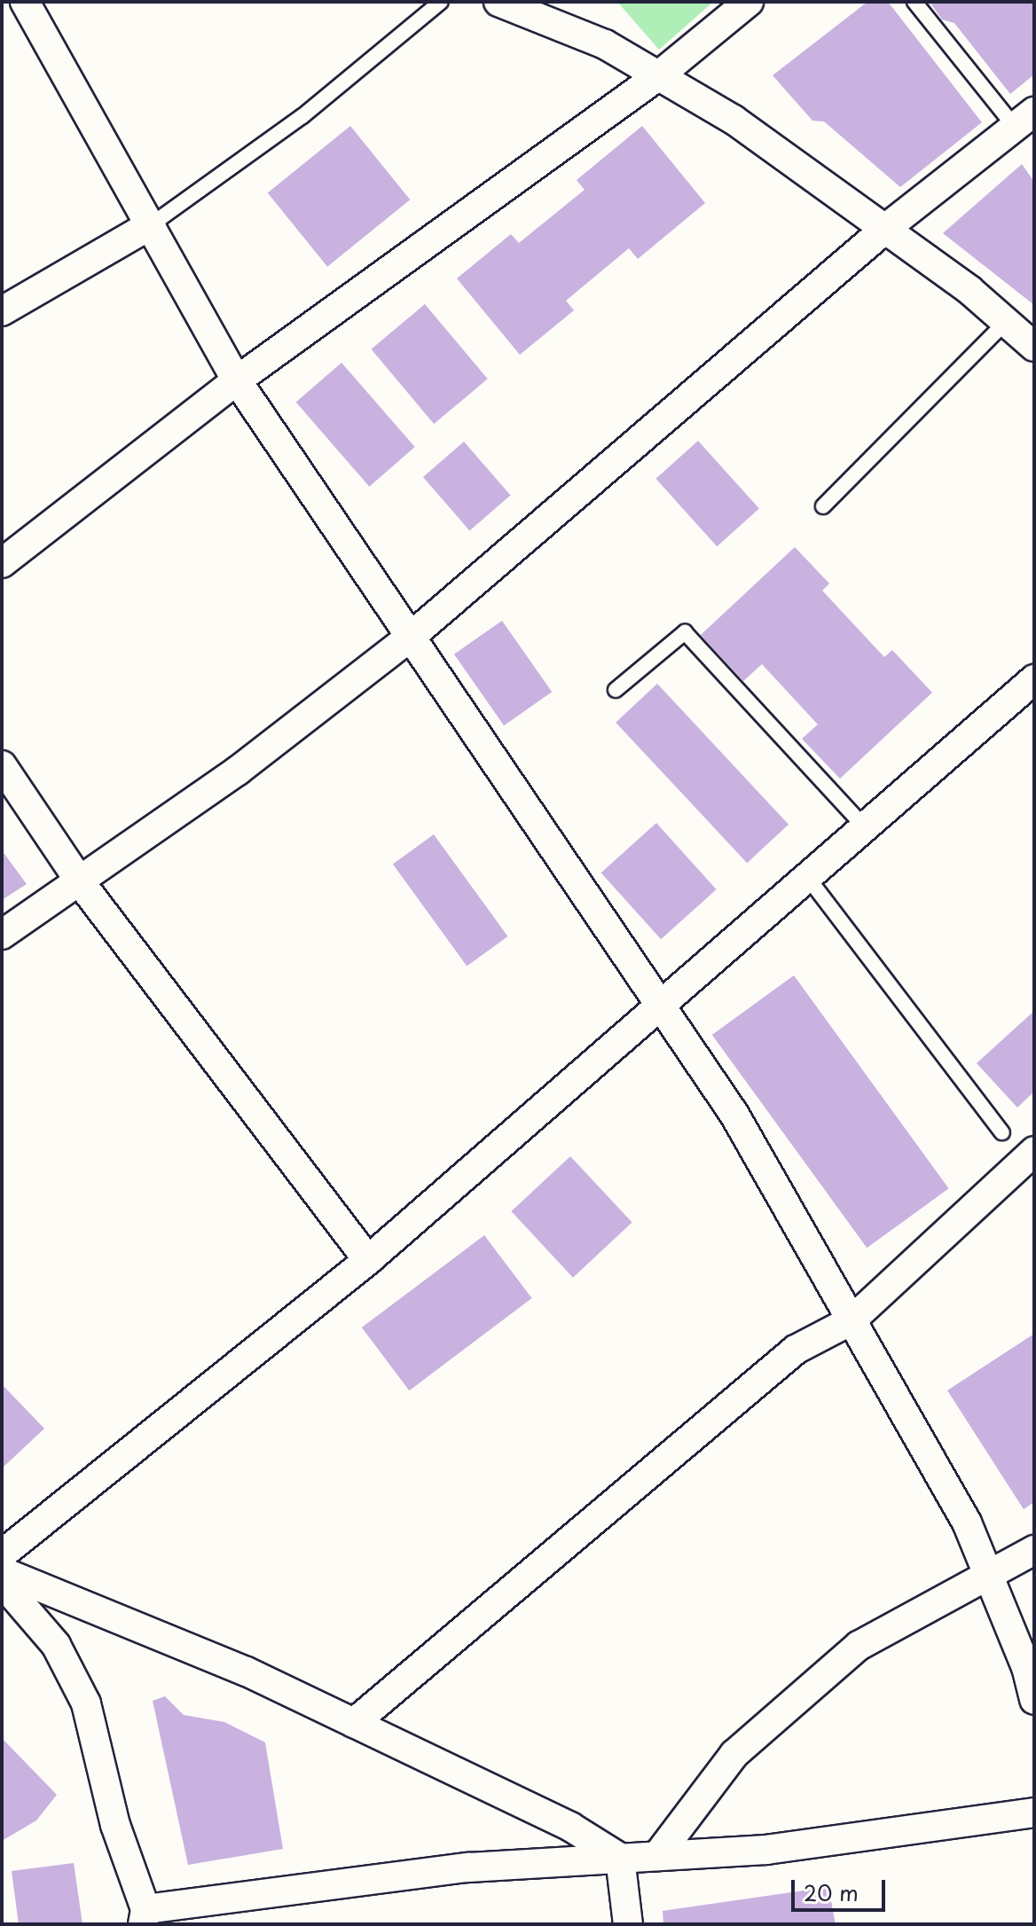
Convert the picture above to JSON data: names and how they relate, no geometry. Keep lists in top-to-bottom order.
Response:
{
  "scale_bar": "20 m"
}
